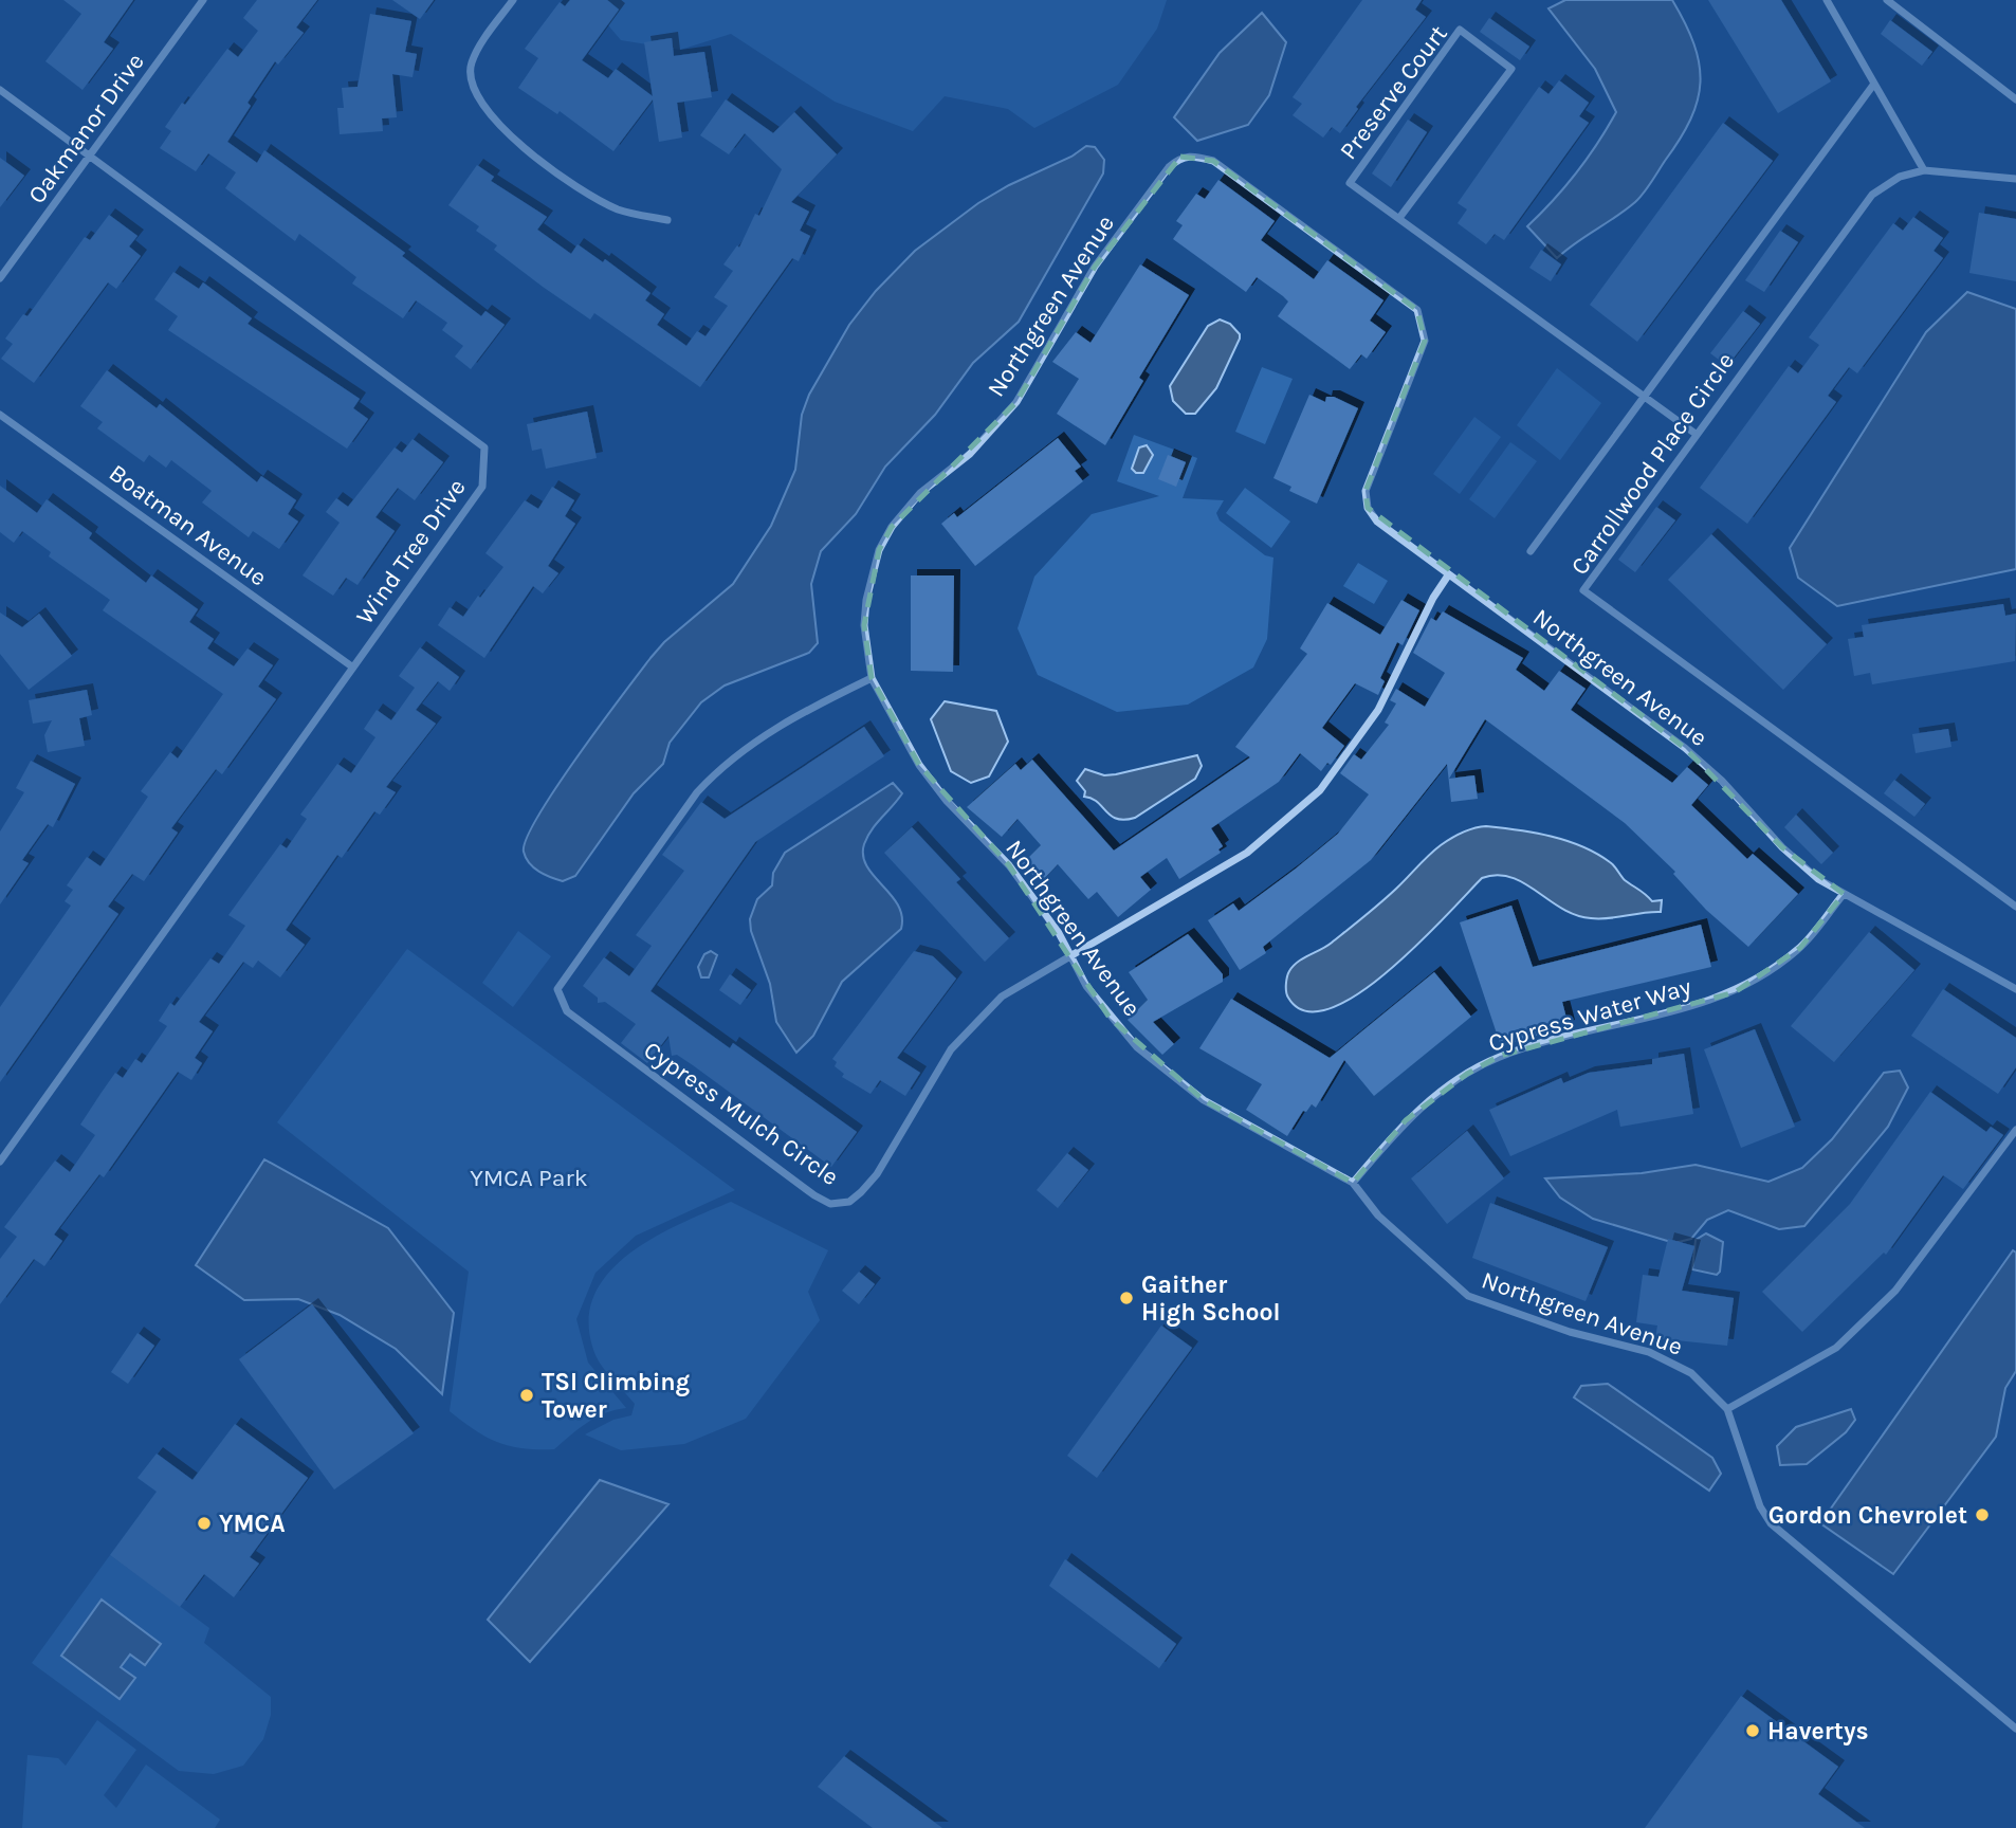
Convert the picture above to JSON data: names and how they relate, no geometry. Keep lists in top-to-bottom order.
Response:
{
  "streets": {
    "street": [
      "Preserve Court",
      "Oakmanor Drive",
      "Northgreen Avenue",
      "Carrollwood Place Circle",
      "Boatman Avenue",
      "Wind Tree Drive",
      "Cypress Water Way",
      "Cypress Mulch Circle"
    ]
  },
  "crossings": [
    ["Preserve Court", "Carrollwood Place Circle"],
    ["Oakmanor Drive", "Wind Tree Drive"],
    ["Northgreen Avenue", "Cypress Water Way"],
    ["Northgreen Avenue", "Cypress Mulch Circle"],
    ["Boatman Avenue", "Wind Tree Drive"]
  ],
  "parks": ["YMCA Park"],
  "places": [
    "Gaither High School",
    "TSI Climbing Tower",
    "Gordon Chevrolet",
    "YMCA",
    "Havertys"
  ]
}
